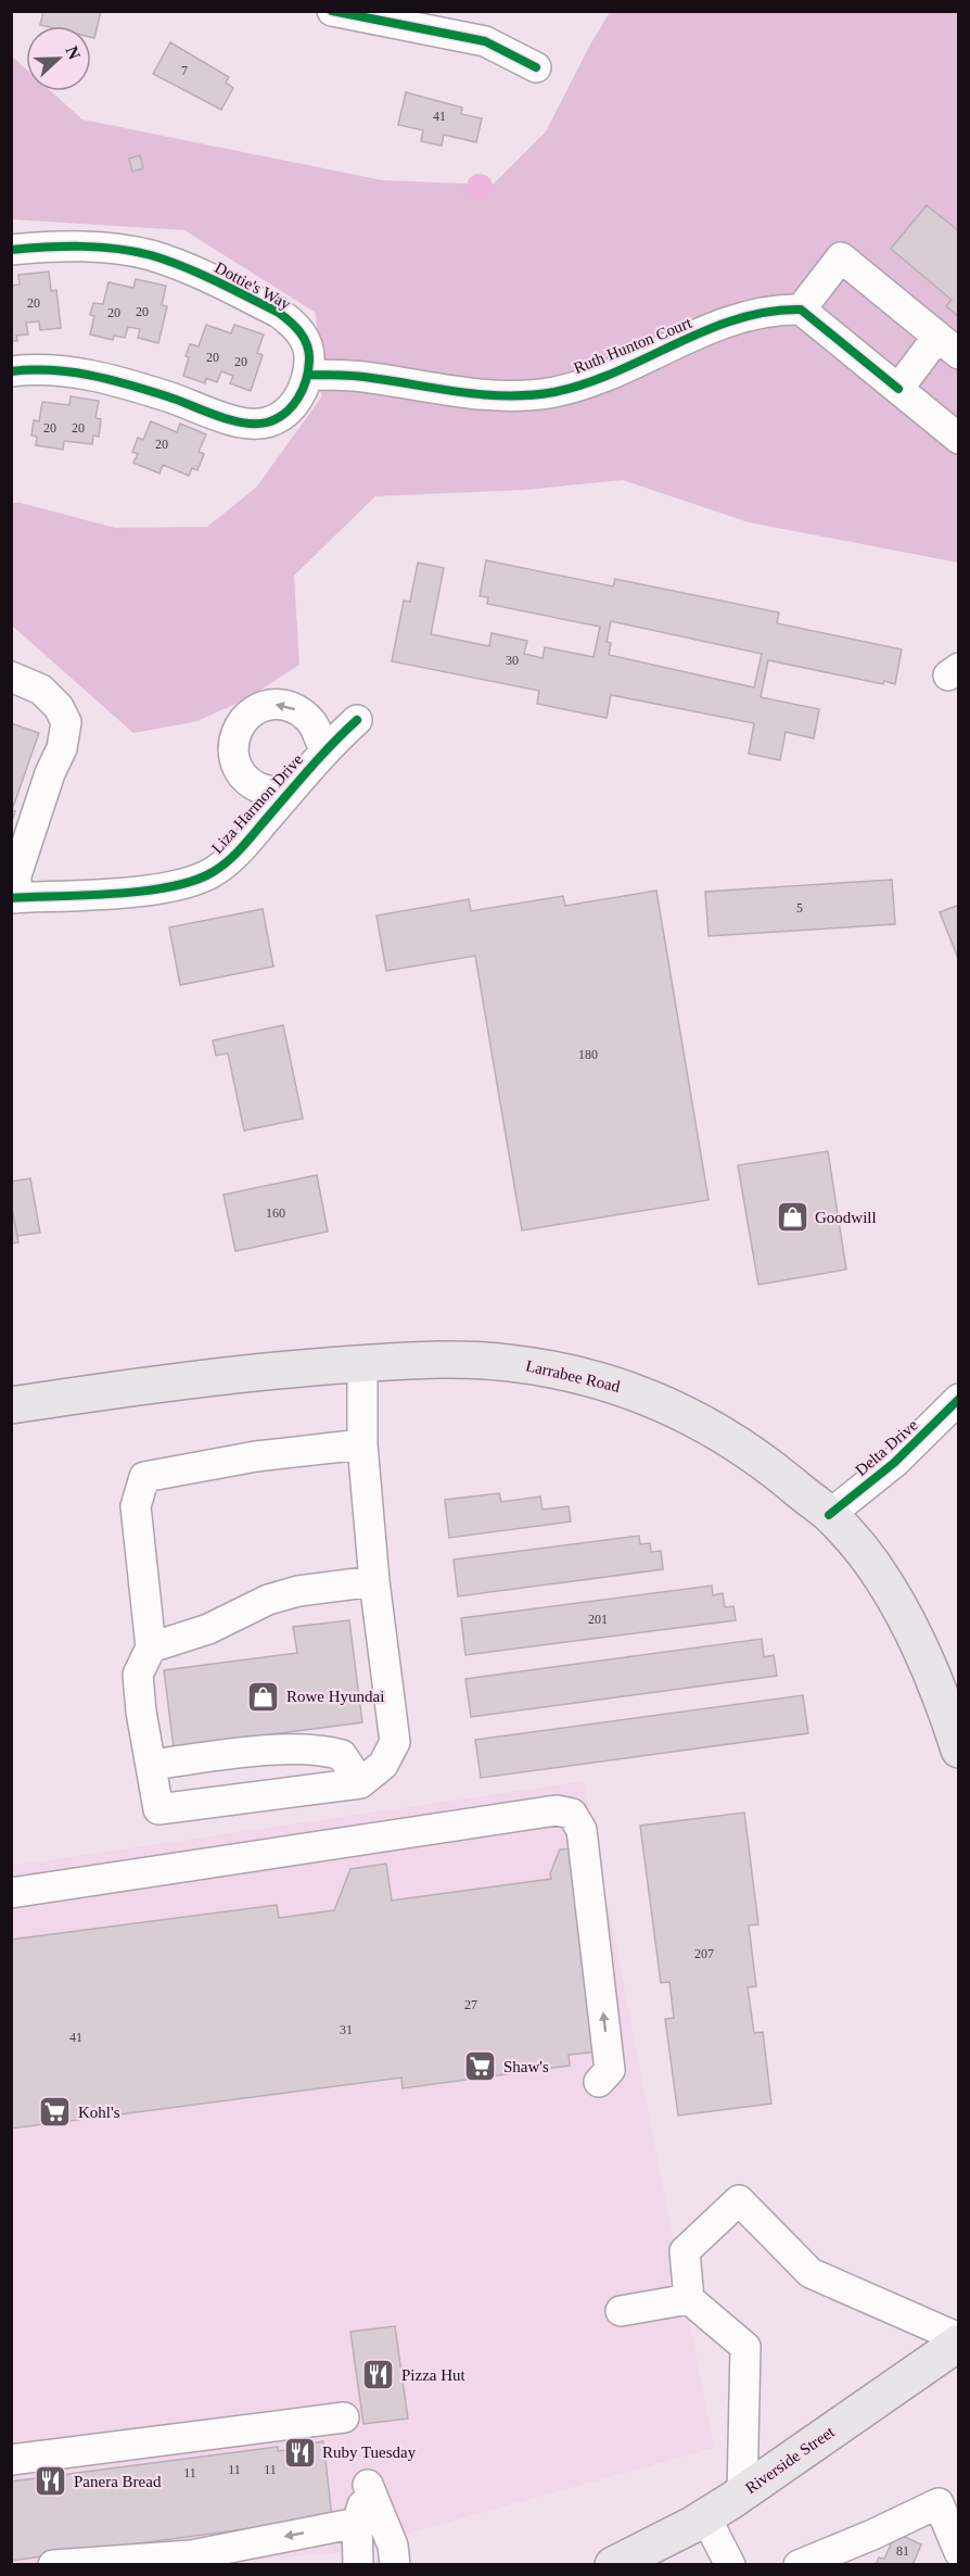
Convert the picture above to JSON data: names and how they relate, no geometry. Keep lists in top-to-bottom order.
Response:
{
  "streets": {
    "main road": ["Larrabee Road", "Riverside Street"],
    "street": [
      "Dottie's Way",
      "Ruth Hunton Court",
      "Liza Harmon Drive",
      "Delta Drive"
    ]
  },
  "crossings": [
    ["Dottie's Way", "Ruth Hunton Court"],
    ["Larrabee Road", "Delta Drive"]
  ],
  "places": {
    "shop": ["Goodwill", "Rowe Hyundai"],
    "supermarket": ["Shaw's", "Kohl's"],
    "restaurant": ["Pizza Hut", "Ruby Tuesday", "Panera Bread"]
  },
  "house_numbers": [
    "7",
    "41",
    "20",
    "20",
    "20",
    "20",
    "20",
    "20",
    "20",
    "20",
    "30",
    "5",
    "180",
    "160",
    "201",
    "207",
    "27",
    "31",
    "41",
    "11",
    "11",
    "11",
    "81"
  ],
  "north": "right"
}
